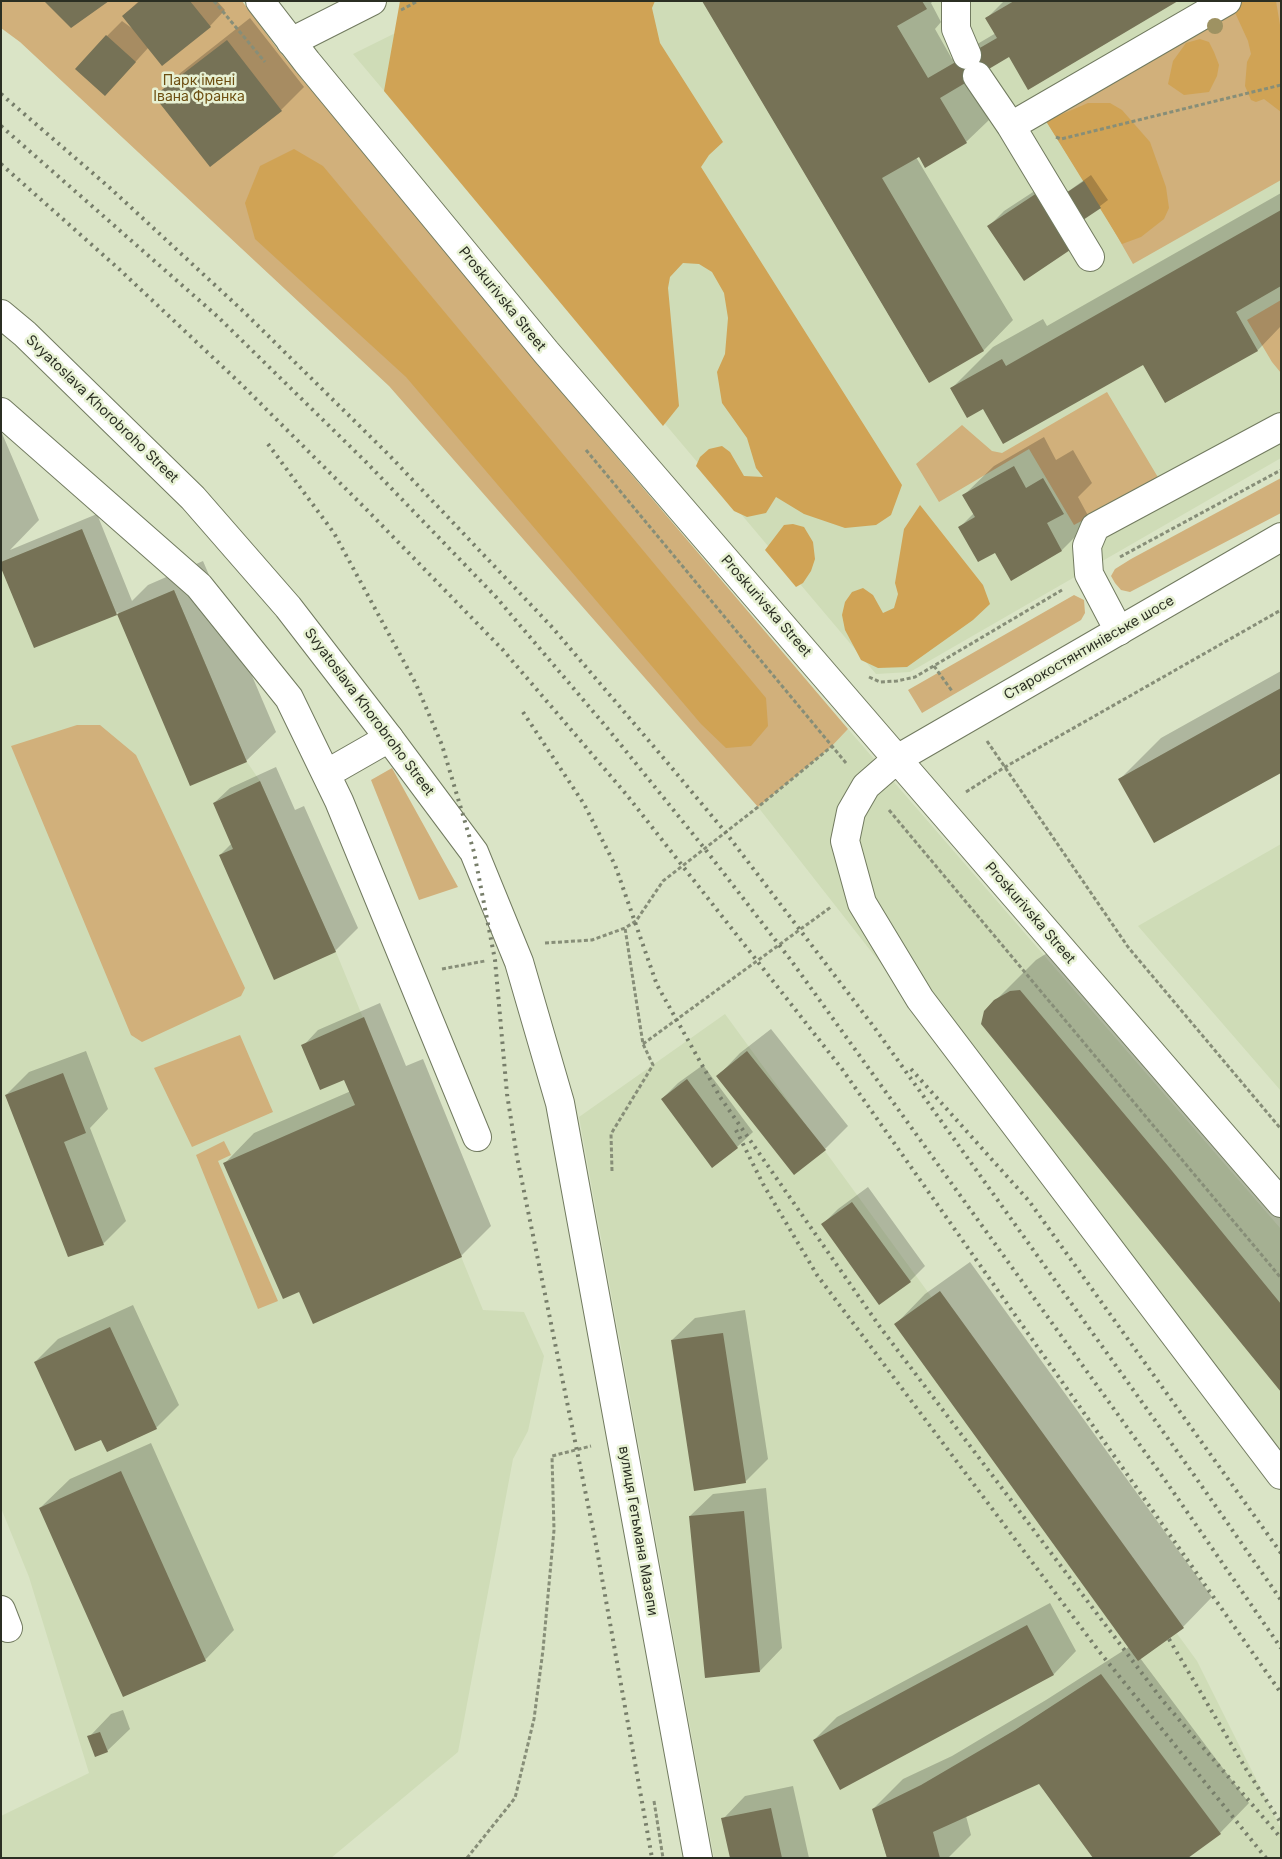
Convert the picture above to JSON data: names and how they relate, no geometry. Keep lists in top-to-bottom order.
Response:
{
  "streets": {
    "main road": [
      "Proskurivska Street",
      "Svyatoslava Khorobroho Street",
      "Старокостянтинівське шосе",
      "вулиця Гетьмана Мазепи"
    ]
  },
  "crossings": [
    ["Proskurivska Street", "Старокостянтинівське шосе"],
    ["Svyatoslava Khorobroho Street", "вулиця Гетьмана Мазепи"]
  ],
  "parks": ["Парк імені Івана Франка"]
}
